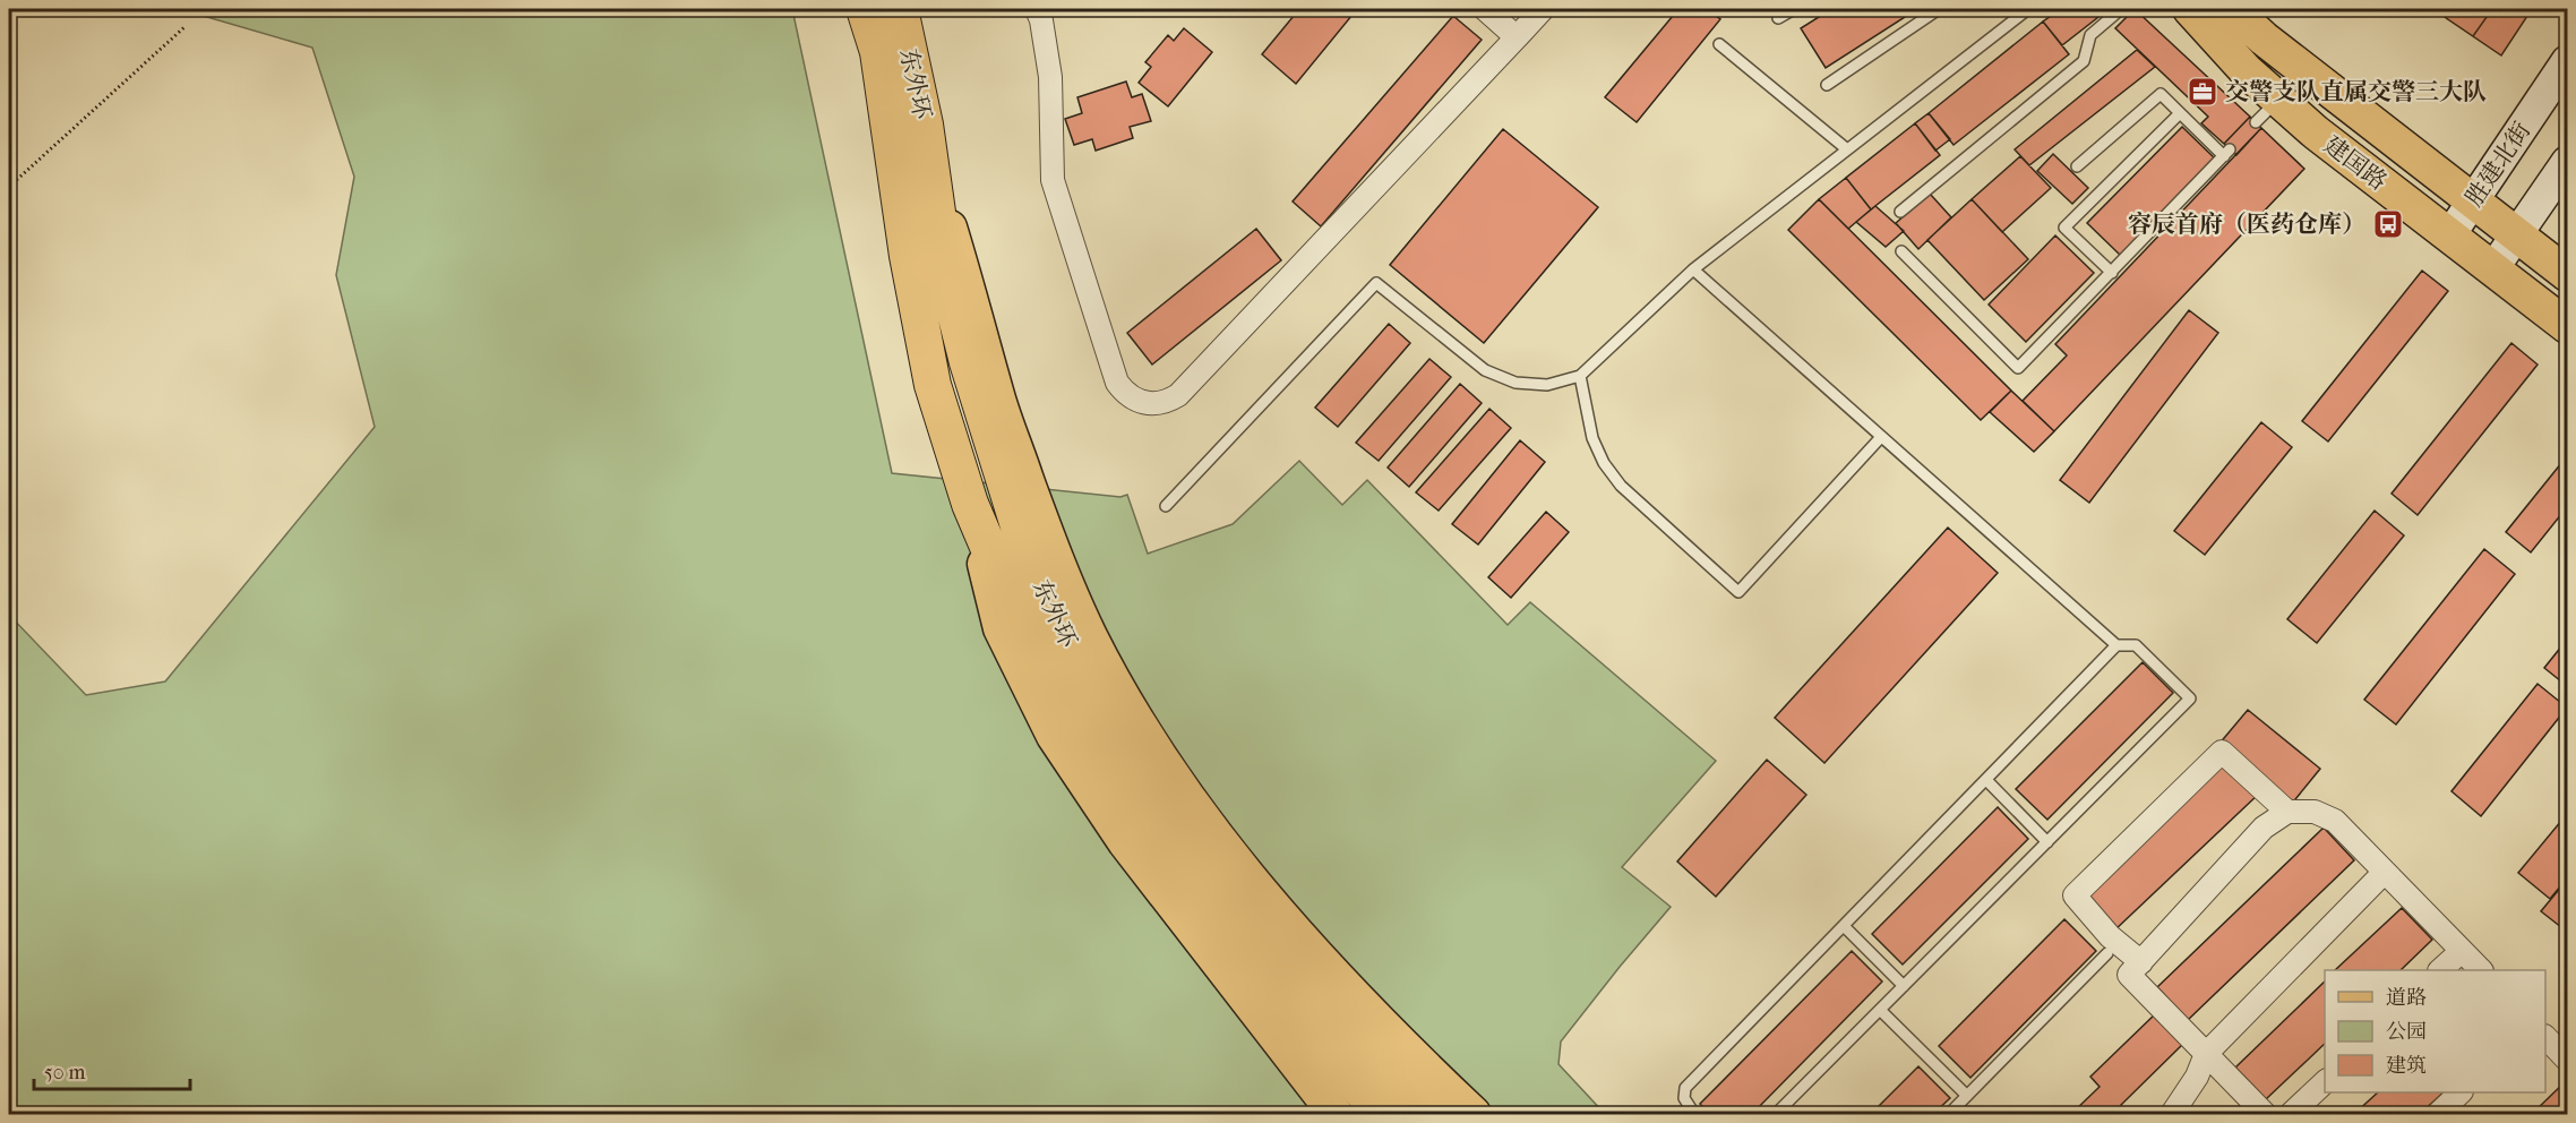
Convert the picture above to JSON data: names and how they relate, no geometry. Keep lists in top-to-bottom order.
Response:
{
  "streets": {
    "highway": ["东外环"],
    "main road": ["建国路", "胜建北街"]
  },
  "crossings": [
    ["建国路", "胜建北街"]
  ],
  "places": {
    "office": ["交警支队直属交警三大队"],
    "bus stop": ["容辰首府（医药仓库）"]
  },
  "legend": ["道路", "公园", "建筑"],
  "scale_bar": "50 m"
}
